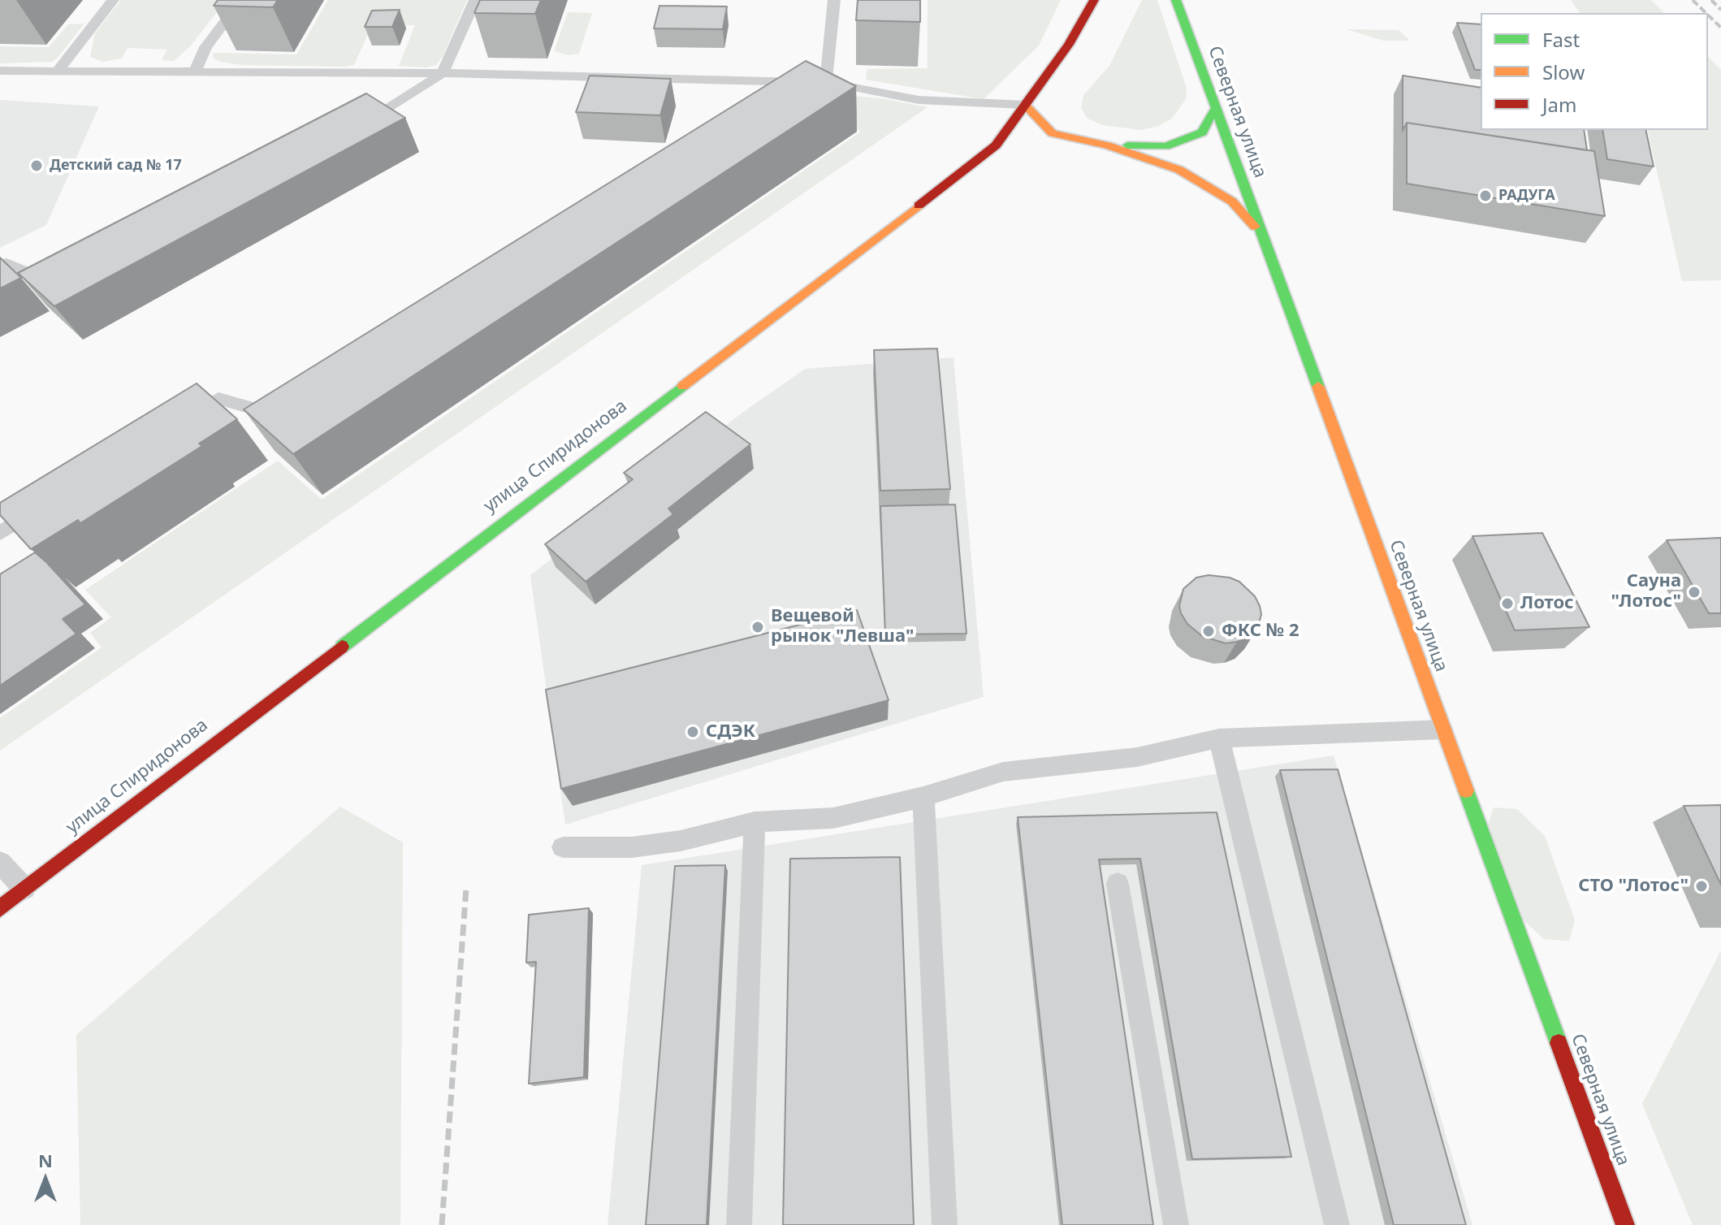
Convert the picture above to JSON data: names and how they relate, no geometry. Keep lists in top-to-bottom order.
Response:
{
  "streets": {
    "street": ["Северная улица", "улица Спиридонова"]
  },
  "places": [
    "Детский сад № 17",
    "РАДУГА",
    "Сауна \"Лотос\"",
    "Лотос",
    "Вещевой рынок \"Левша\"",
    "ФКС № 2",
    "СДЭК",
    "СТО \"Лотос\""
  ],
  "legend": ["Fast", "Slow", "Jam"],
  "north": "top"
}
